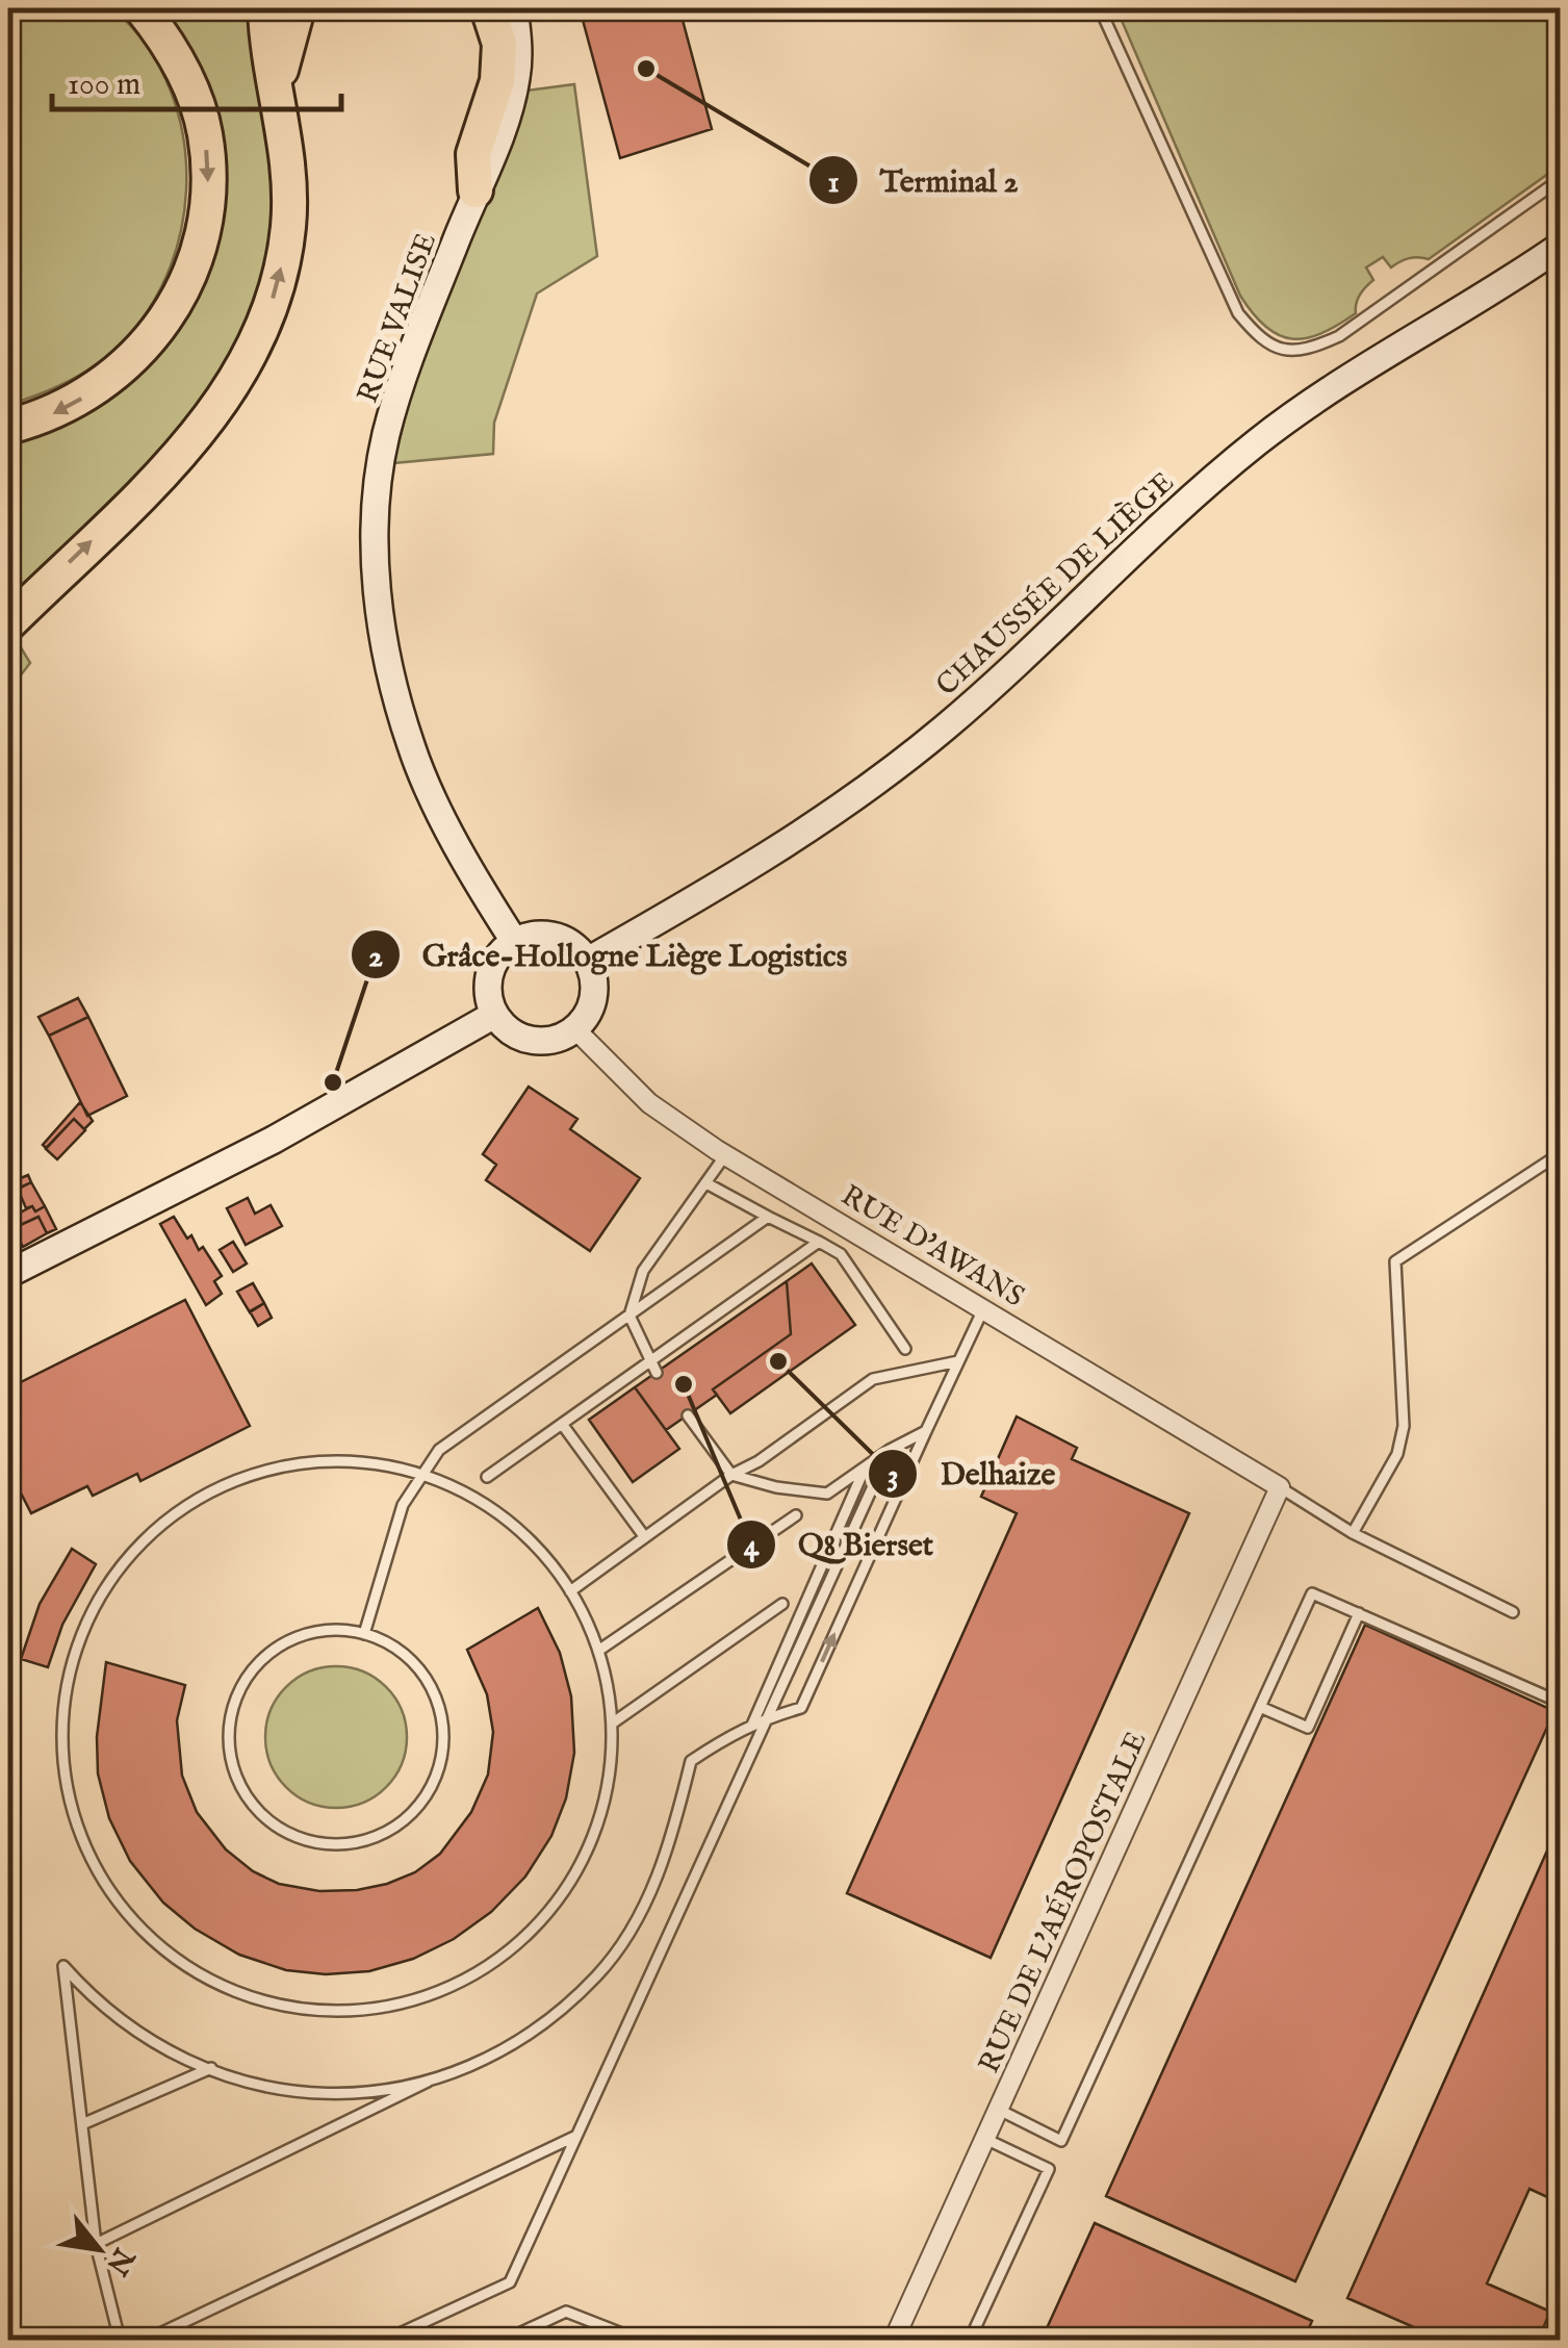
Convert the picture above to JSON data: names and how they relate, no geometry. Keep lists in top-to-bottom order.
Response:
{
  "streets": {
    "main road": ["RUE VALISE", "CHAUSSÉE DE LIÈGE"],
    "street": ["RUE D'AWANS", "RUE DE L'AÉROPOSTALE"]
  },
  "crossings": [
    ["RUE VALISE", "CHAUSSÉE DE LIÈGE"],
    ["RUE VALISE", "RUE D'AWANS"],
    ["CHAUSSÉE DE LIÈGE", "RUE D'AWANS"],
    ["RUE D'AWANS", "RUE DE L'AÉROPOSTALE"]
  ],
  "places": [
    "Terminal 2",
    "Grâce-Hollogne Liège Logistics",
    "Delhaize",
    "Q8 Bierset"
  ],
  "scale_bar": "100 m",
  "north": "bottom right"
}
